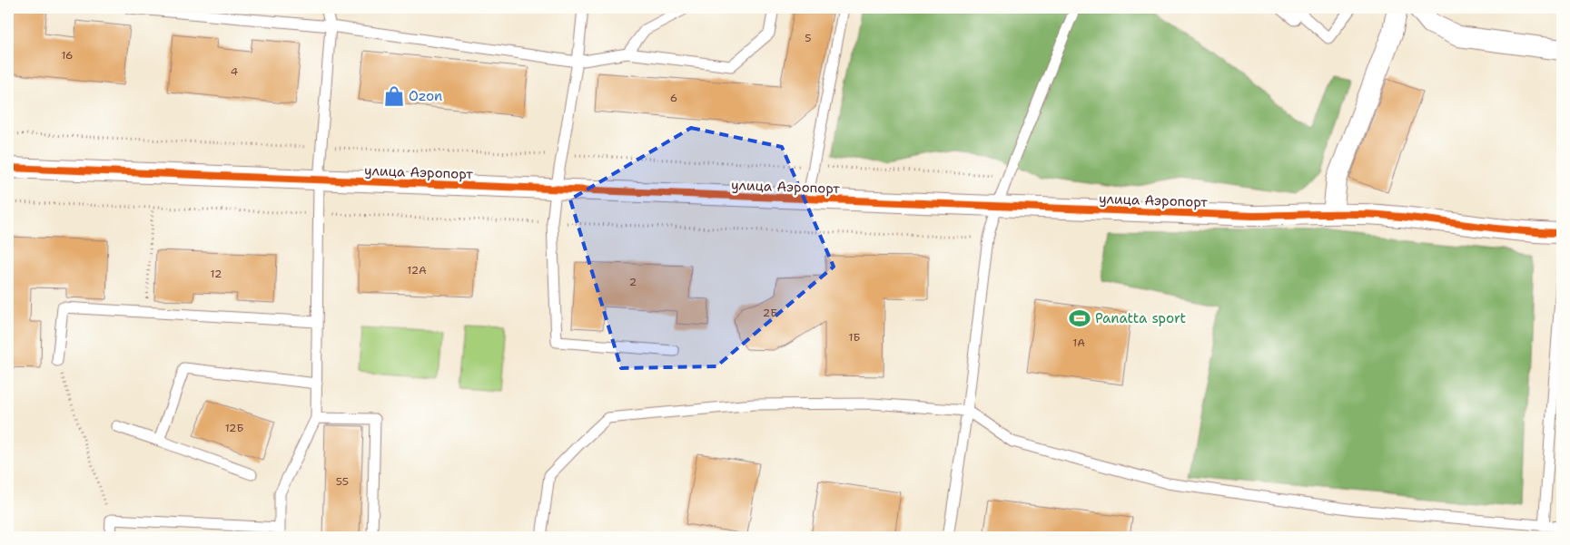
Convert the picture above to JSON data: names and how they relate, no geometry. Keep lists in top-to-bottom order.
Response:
{
  "streets": {
    "street": ["улица Аэропорт"]
  },
  "places": {
    "shop": ["Ozon"],
    "sports": ["Panatta sport"]
  },
  "house_numbers": [
    "5",
    "16",
    "4",
    "6",
    "12А",
    "12",
    "2",
    "2Б",
    "1Б",
    "1А",
    "12Б",
    "55"
  ]
}
